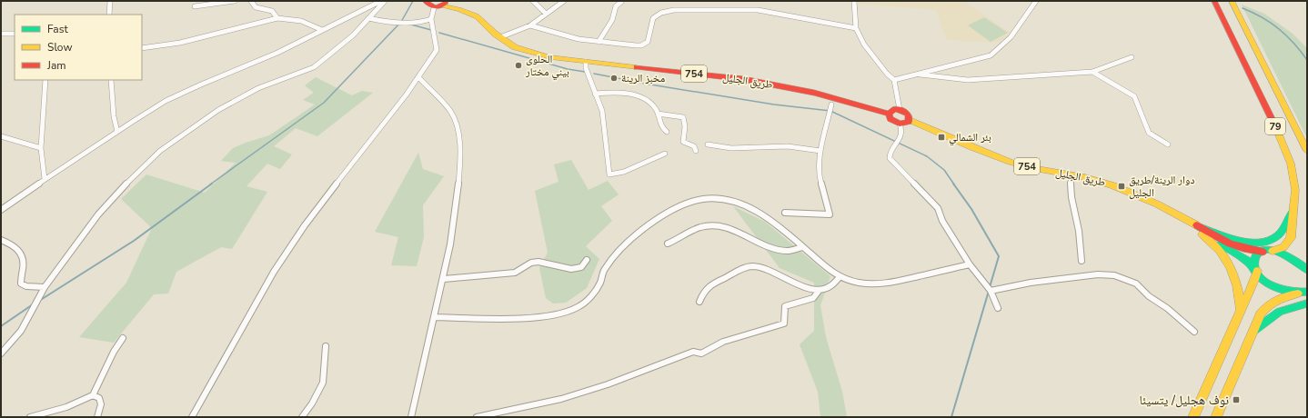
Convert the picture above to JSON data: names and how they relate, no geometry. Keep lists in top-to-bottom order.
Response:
{
  "streets": {
    "main road": ["754", "طريق الجليل", "79"]
  },
  "crossings": [
    ["754", "طريق الجليل"],
    ["754", "79"]
  ],
  "places": {
    "other": ["الحلوى بيني مختار", "مخبز الرينة"],
    "transit": ["بئر الشمالي", "دوار الرينة/طريق الجليل", "نوف هجليل/ يتسيئا"]
  },
  "legend": ["Fast", "Slow", "Jam"]
}
